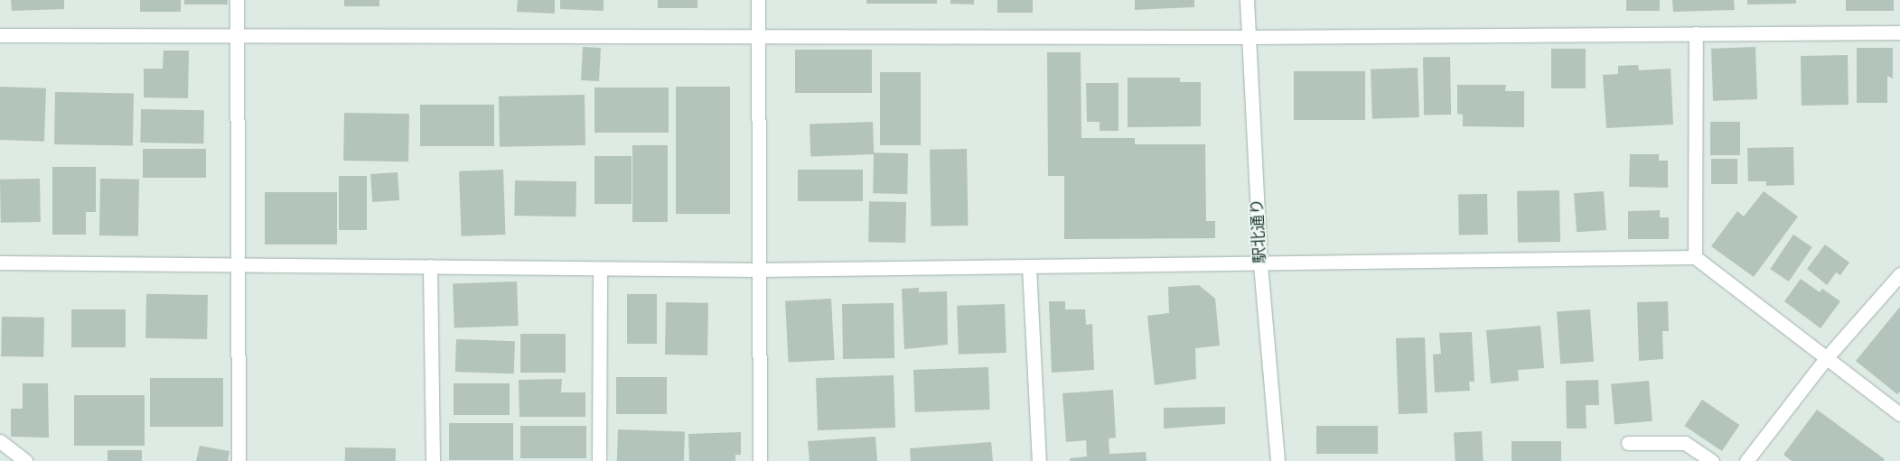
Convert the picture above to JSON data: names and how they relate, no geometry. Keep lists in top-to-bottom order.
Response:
{
  "streets": {
    "street": ["駅北通り"]
  }
}
